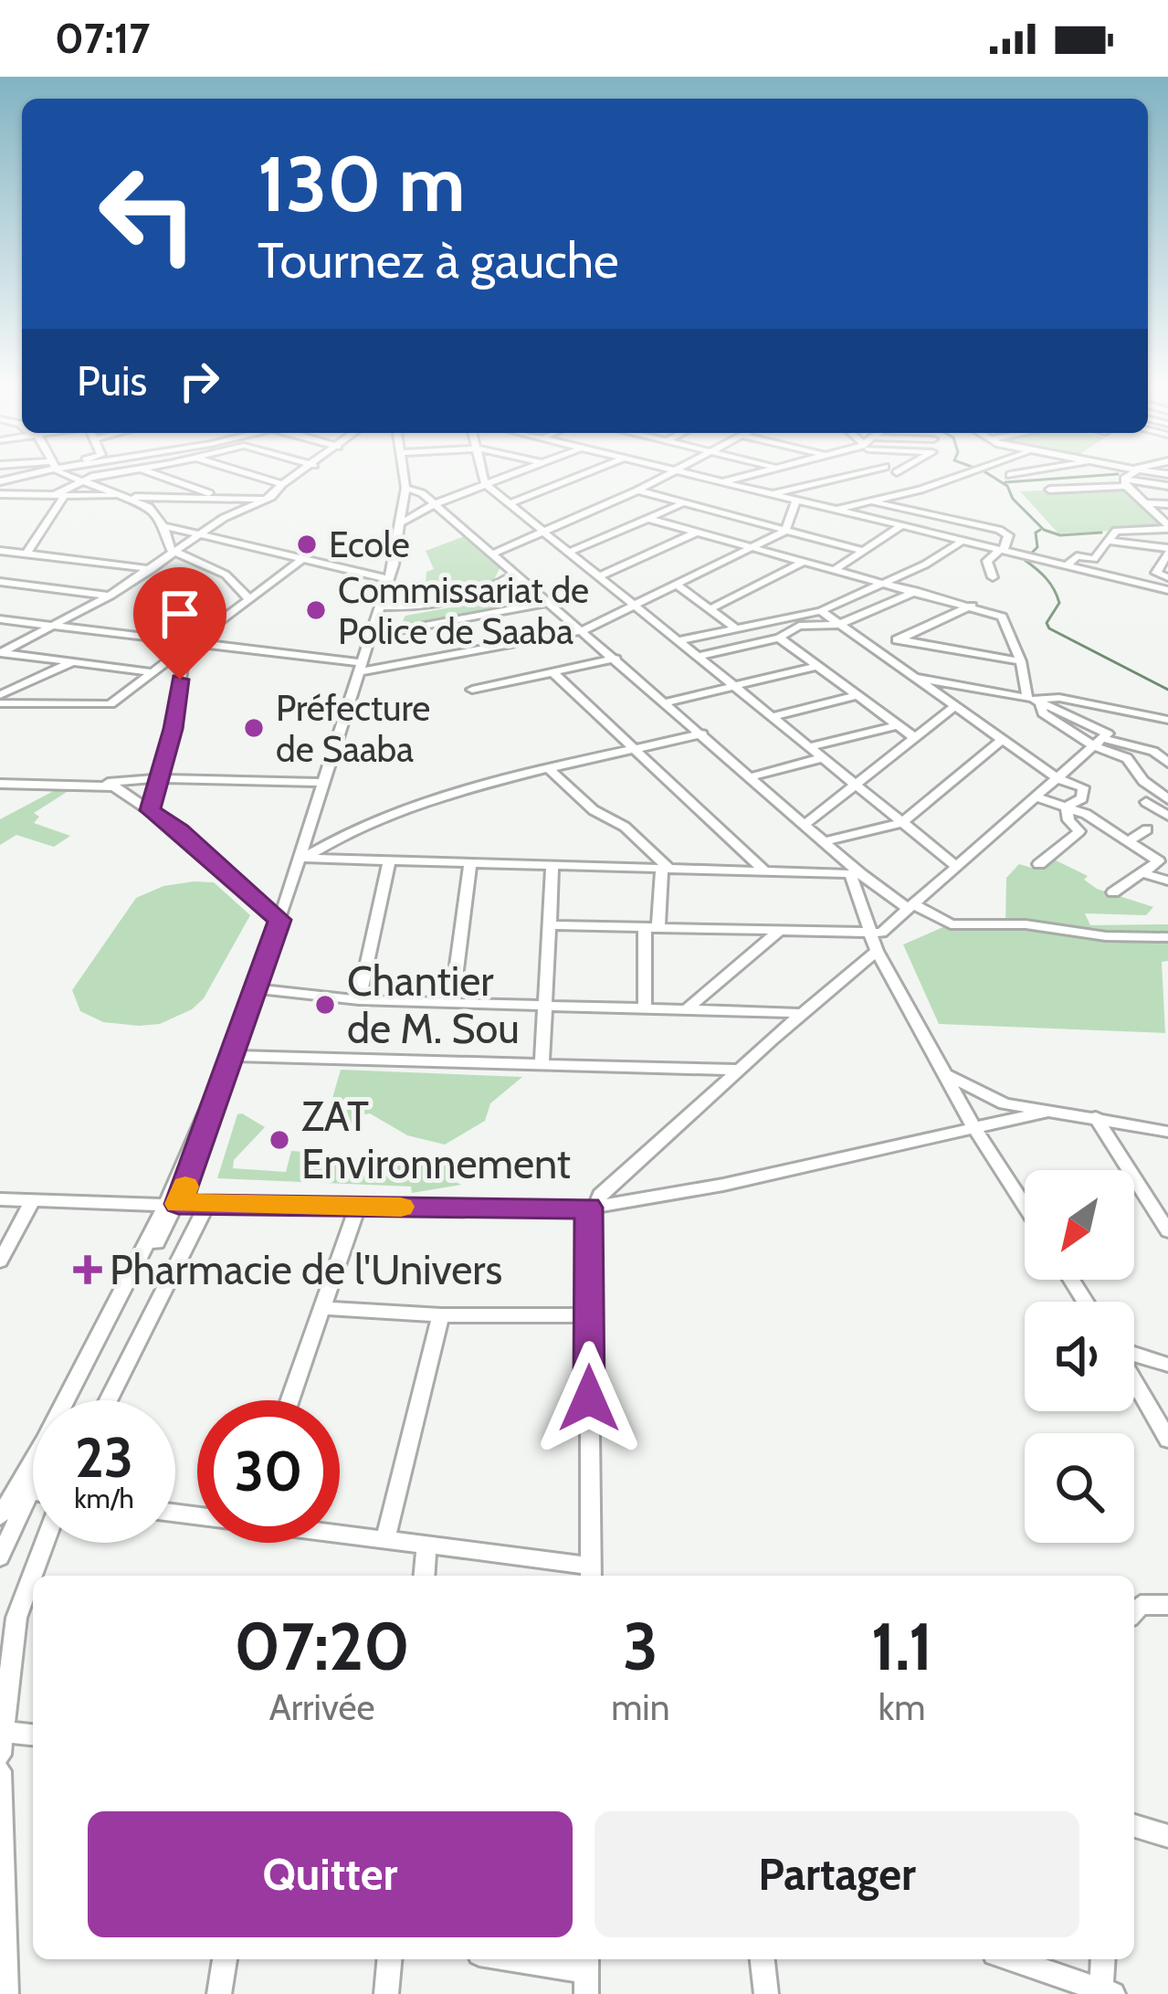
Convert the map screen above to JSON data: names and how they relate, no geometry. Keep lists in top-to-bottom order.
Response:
{
  "places": {
    "other": [
      "Ecole",
      "Commissariat de Police de Saaba",
      "Préfecture de Saaba",
      "Chantier de M. Sou",
      "ZAT Environnement"
    ],
    "health": ["Pharmacie de l'Univers"]
  },
  "north": "bottom left",
  "page": {
    "status": "07:17",
    "turn": ["130 m", "Tournez à gauche"],
    "then": "Puis",
    "speed": "23 km/h",
    "limit": "30",
    "eta": [
      "07:20",
      "Arrivée",
      "3",
      "min",
      "1.1",
      "km"
    ],
    "buttons": ["Quitter", "Partager"]
  }
}
